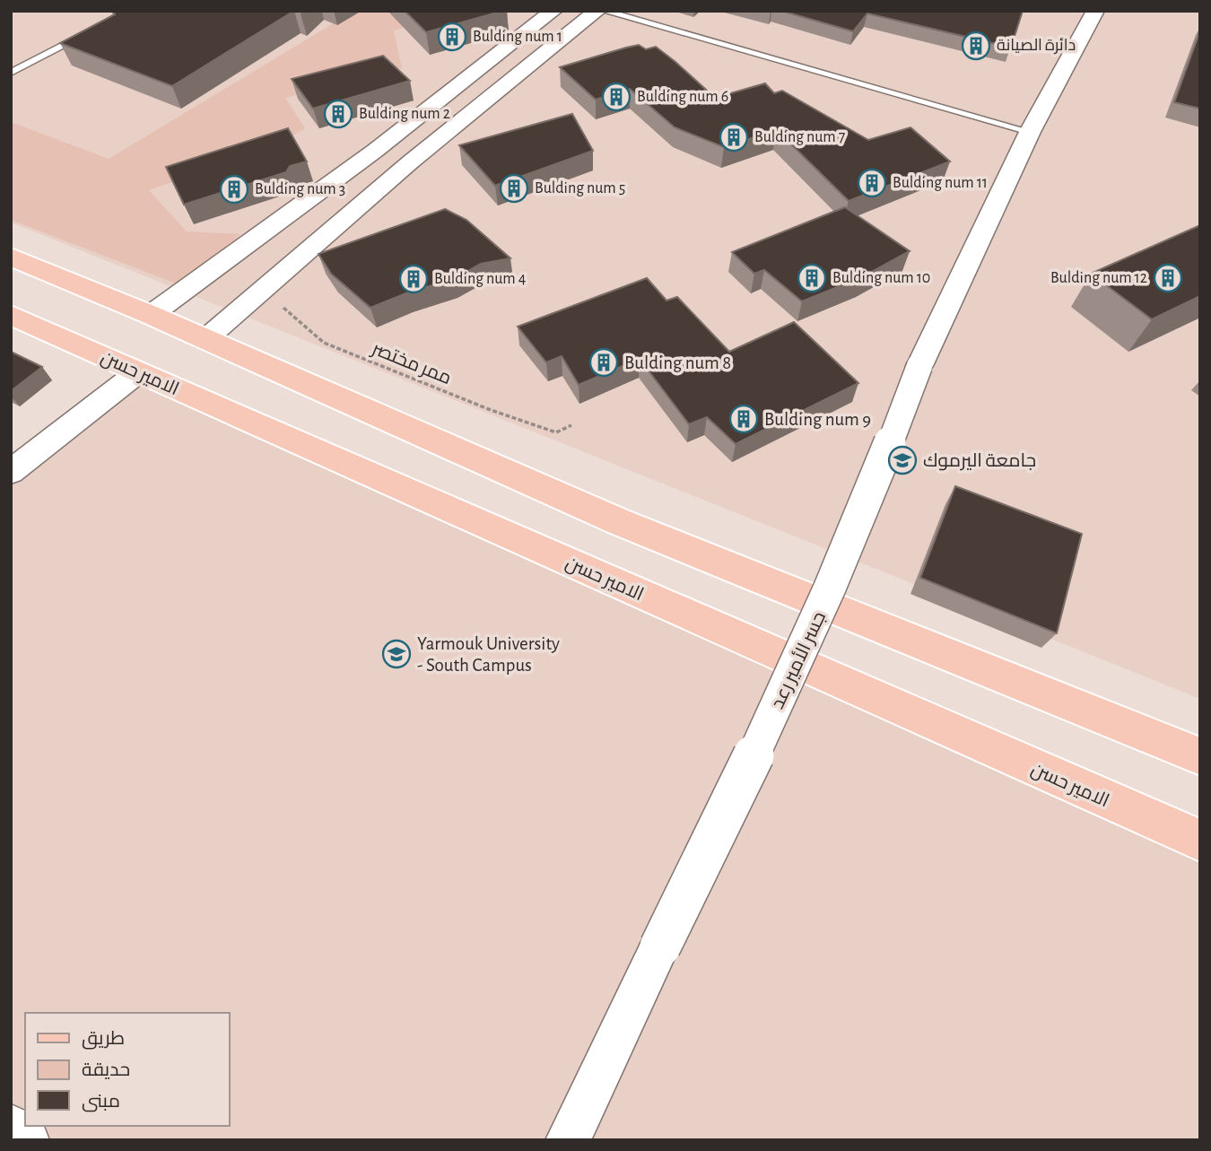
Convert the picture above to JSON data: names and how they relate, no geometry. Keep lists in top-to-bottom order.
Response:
{
  "streets": {
    "main road": ["الامير حسن"],
    "street": ["جسر الأمير رعد"],
    "path": ["ممر مختصر"]
  },
  "places": {
    "building": [
      "Bulding num 1",
      "دائرة الصيانة",
      "Bulding num 6",
      "Bulding num 2",
      "Bulding num 7",
      "Bulding num 11",
      "Bulding num 5",
      "Bulding num 3",
      "Bulding num 10",
      "Bulding num 12",
      "Bulding num 4",
      "Bulding num 8",
      "Bulding num 9"
    ],
    "school or university": ["جامعة اليرموك", "Yarmouk University - South Campus"]
  },
  "legend": ["طريق", "حديقة", "مبنى"]
}
